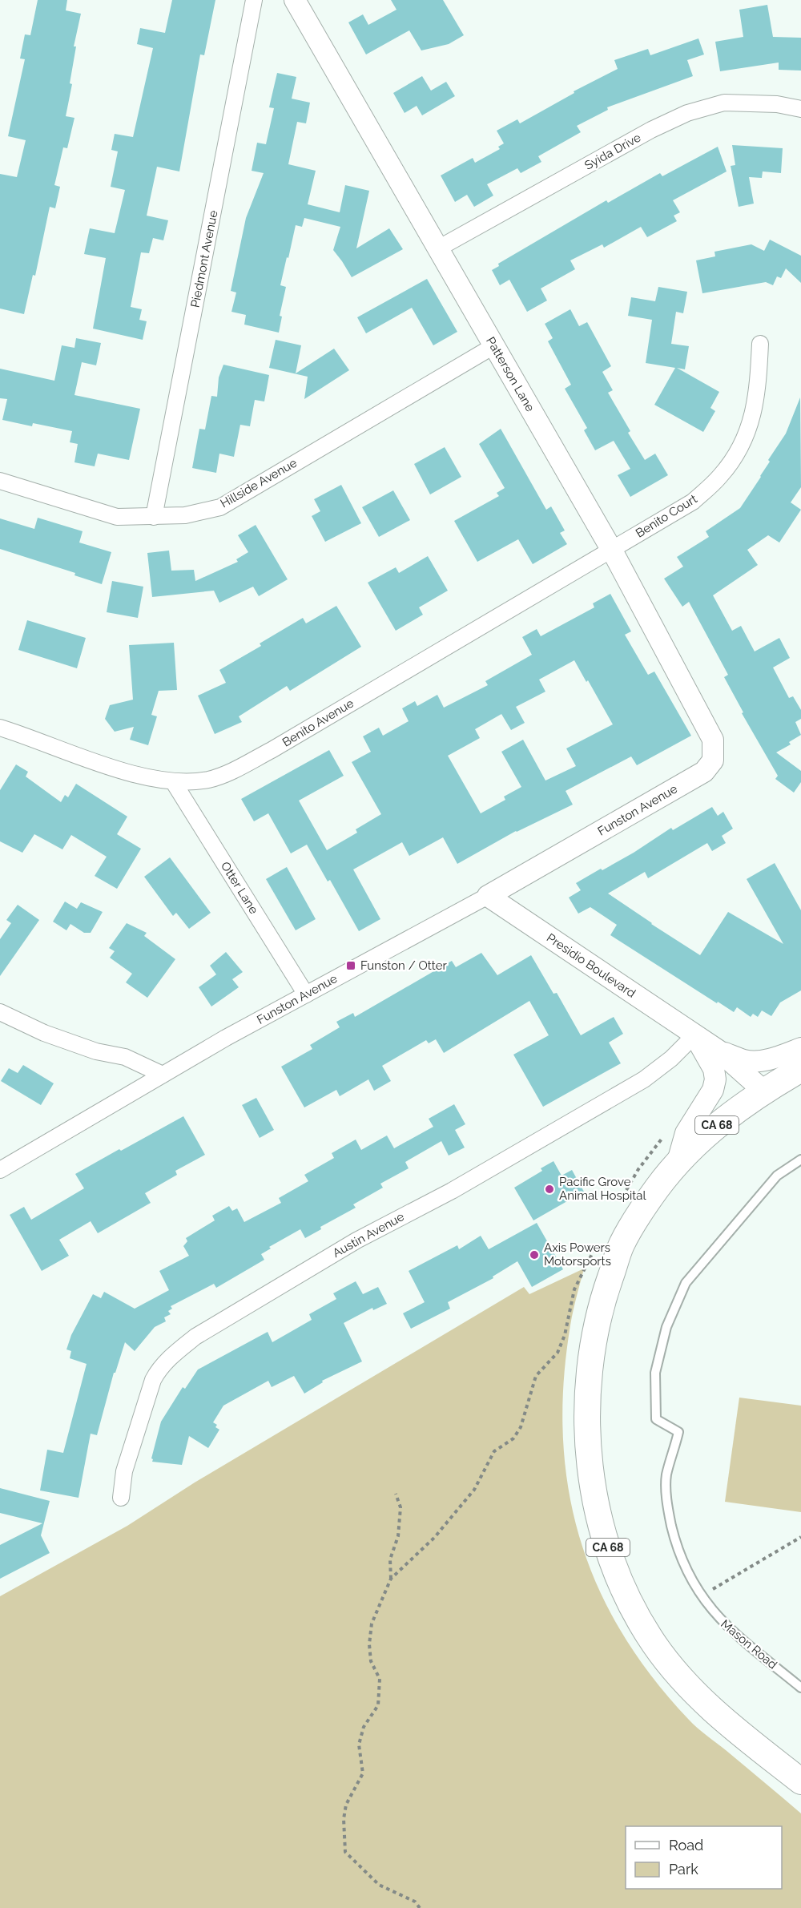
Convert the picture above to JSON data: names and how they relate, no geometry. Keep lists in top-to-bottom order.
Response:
{
  "streets": {
    "main road": ["CA 68"],
    "street": [
      "Syida Drive",
      "Piedmont Avenue",
      "Patterson Lane",
      "Hillside Avenue",
      "Benito Court",
      "Benito Avenue",
      "Funston Avenue",
      "Otter Lane",
      "Presidio Boulevard",
      "Austin Avenue"
    ],
    "lane": ["Mason Road"]
  },
  "crossings": [
    ["Syida Drive", "Patterson Lane"],
    ["Piedmont Avenue", "Hillside Avenue"],
    ["Patterson Lane", "Hillside Avenue"],
    ["Patterson Lane", "Benito Court"],
    ["Patterson Lane", "Benito Avenue"],
    ["Patterson Lane", "Funston Avenue"],
    ["Benito Court", "Benito Avenue"],
    ["Benito Avenue", "Otter Lane"],
    ["Funston Avenue", "Otter Lane"],
    ["Funston Avenue", "Presidio Boulevard"],
    ["Presidio Boulevard", "CA 68"],
    ["Presidio Boulevard", "Austin Avenue"]
  ],
  "places": {
    "transit": ["Funston / Otter"],
    "other": ["Pacific Grove Animal Hospital", "Axis Powers Motorsports"]
  },
  "legend": ["Road", "Park"]
}
